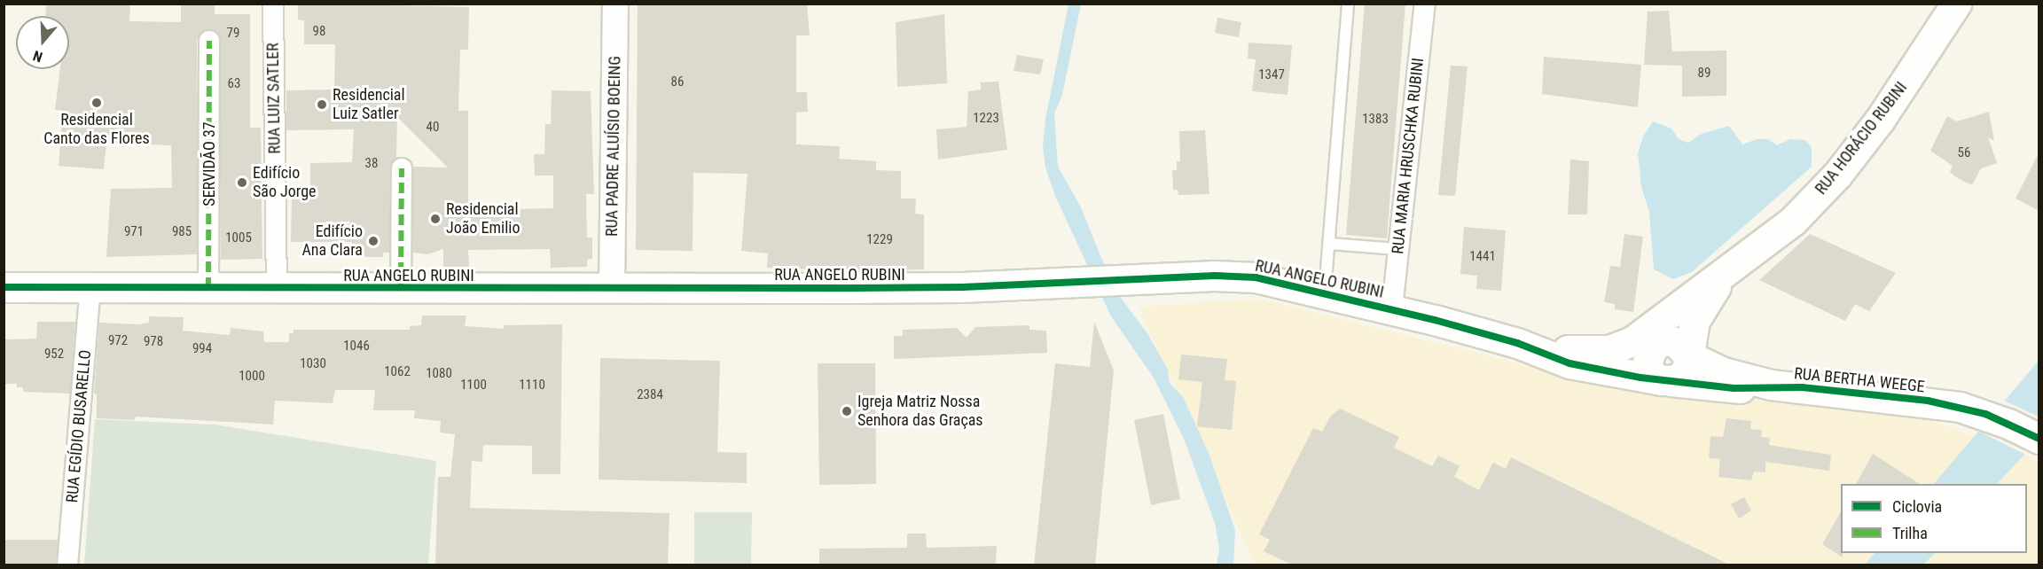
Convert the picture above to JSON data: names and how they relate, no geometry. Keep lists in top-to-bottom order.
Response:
{
  "streets": {
    "main road": ["RUA HORÁCIO RUBINI", "RUA ANGELO RUBINI", "RUA BERTHA WEEGE"],
    "street": [
      "RUA LUIZ SATLER",
      "RUA PADRE ALUÍSIO BOEING",
      "RUA MARIA HRUSCHKA RUBINI",
      "SERVIDÃO 37",
      "RUA EGÍDIO BUSARELLO"
    ]
  },
  "crossings": [
    ["RUA LUIZ SATLER", "RUA ANGELO RUBINI"],
    ["RUA HORÁCIO RUBINI", "RUA ANGELO RUBINI"],
    ["RUA HORÁCIO RUBINI", "RUA BERTHA WEEGE"],
    ["RUA PADRE ALUÍSIO BOEING", "RUA ANGELO RUBINI"],
    ["RUA MARIA HRUSCHKA RUBINI", "RUA ANGELO RUBINI"],
    ["SERVIDÃO 37", "RUA ANGELO RUBINI"],
    ["RUA ANGELO RUBINI", "RUA BERTHA WEEGE"],
    ["RUA ANGELO RUBINI", "RUA EGÍDIO BUSARELLO"]
  ],
  "places": [
    "Residencial Canto das Flores",
    "Residencial Luiz Satler",
    "Edifício São Jorge",
    "Residencial João Emilio",
    "Edifício Ana Clara",
    "Igreja Matriz Nossa Senhora das Graças"
  ],
  "house_numbers": [
    "98",
    "79",
    "89",
    "1347",
    "86",
    "63",
    "1223",
    "1383",
    "40",
    "56",
    "38",
    "971",
    "985",
    "1005",
    "1229",
    "1441",
    "972",
    "978",
    "1046",
    "994",
    "952",
    "1030",
    "1062",
    "1080",
    "1000",
    "1100",
    "1110",
    "2384"
  ],
  "legend": ["Ciclovia", "Trilha"],
  "north": "bottom"
}
